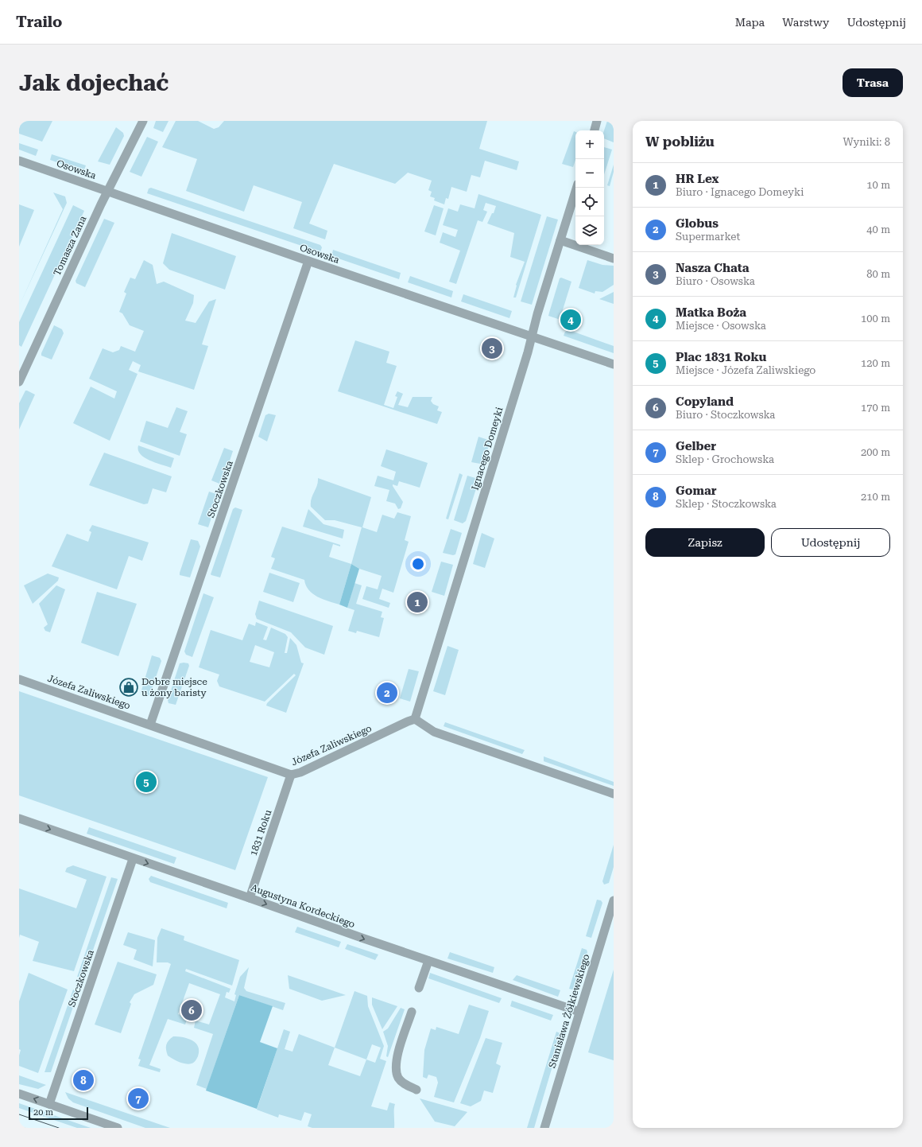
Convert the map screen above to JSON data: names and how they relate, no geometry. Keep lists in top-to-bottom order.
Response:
{
  "streets": {
    "street": [
      "Osowska",
      "Tomasza Zana",
      "Ignacego Domeyki",
      "Stoczkowska",
      "Józefa Zaliwskiego",
      "1831 Roku",
      "Augustyna Kordeckiego",
      "Stanisława Żółkiewskiego"
    ]
  },
  "crossings": [
    ["Osowska", "Tomasza Zana"],
    ["Osowska", "Ignacego Domeyki"],
    ["Osowska", "Stoczkowska"],
    ["Ignacego Domeyki", "Józefa Zaliwskiego"],
    ["Stoczkowska", "Józefa Zaliwskiego"],
    ["Stoczkowska", "Augustyna Kordeckiego"],
    ["Józefa Zaliwskiego", "1831 Roku"],
    ["1831 Roku", "Augustyna Kordeckiego"],
    ["Augustyna Kordeckiego", "Stanisława Żółkiewskiego"]
  ],
  "one_way": ["Augustyna Kordeckiego"],
  "places": {
    "shop": ["Dobre miejsce u żony baristy"]
  },
  "scale_bar": "20 m",
  "page": {
    "header": "Trailo",
    "nav": ["Mapa", "Warstwy", "Udostępnij"],
    "buttons": [
      "Trasa",
      ["Zapisz", "Udostępnij"]
    ],
    "title": "Jak dojechać",
    "heading": ["W pobliżu", "Wyniki: 8"],
    "map_buttons": ["+", "−"],
    "list": [
      {
        "mark": "1",
        "name": "HR Lex",
        "note": "Biuro · Ignacego Domeyki",
        "value": "10 m"
      },
      {
        "mark": "2",
        "name": "Globus",
        "note": "Supermarket",
        "value": "40 m"
      },
      {
        "mark": "3",
        "name": "Nasza Chata",
        "note": "Biuro · Osowska",
        "value": "80 m"
      },
      {
        "mark": "4",
        "name": "Matka Boża",
        "note": "Miejsce · Osowska",
        "value": "100 m"
      },
      {
        "mark": "5",
        "name": "Plac 1831 Roku",
        "note": "Miejsce · Józefa Zaliwskiego",
        "value": "120 m"
      },
      {
        "mark": "6",
        "name": "Copyland",
        "note": "Biuro · Stoczkowska",
        "value": "170 m"
      },
      {
        "mark": "7",
        "name": "Gelber",
        "note": "Sklep · Grochowska",
        "value": "200 m"
      },
      {
        "mark": "8",
        "name": "Gomar",
        "note": "Sklep · Stoczkowska",
        "value": "210 m"
      }
    ],
    "pins": [
      "4",
      "3",
      "1",
      "2",
      "5",
      "6",
      "8",
      "7"
    ],
    "scale": "20 m"
  }
}
